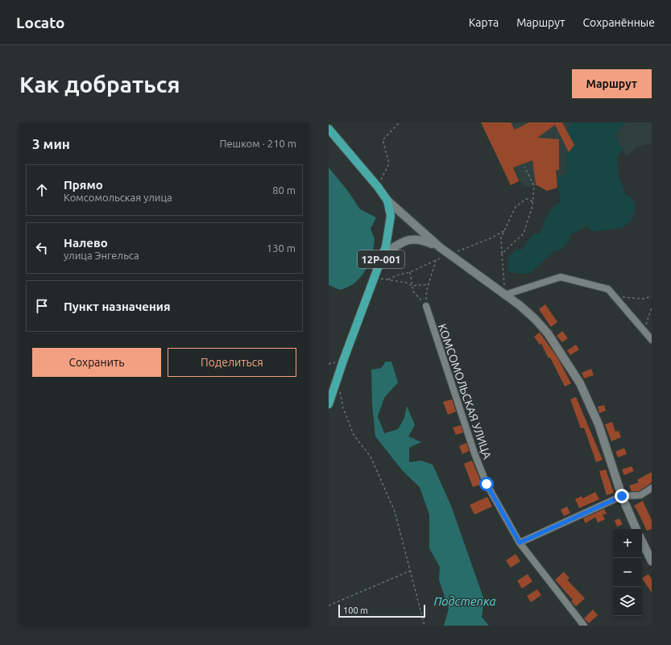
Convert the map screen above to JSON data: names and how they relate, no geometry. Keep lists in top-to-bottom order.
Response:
{
  "streets": {
    "main road": ["12Р-001"],
    "street": ["КОМСОМОЛЬСКАЯ УЛИЦА"]
  },
  "water": ["Подстепка"],
  "scale_bar": "100 m",
  "page": {
    "header": "Locato",
    "nav": ["Карта", "Маршрут", "Сохранённые"],
    "buttons": [
      "Маршрут",
      ["Сохранить", "Поделиться"]
    ],
    "title": "Как добраться",
    "heading": ["3 мин", "Пешком · 210 m"],
    "list": [
      ["Прямо", "Комсомольская улица", "80 m"],
      ["Налево", "улица Энгельса", "130 m"],
      "Пункт назначения"
    ],
    "map_buttons": ["+", "−"],
    "scale": "100 m"
  }
}
